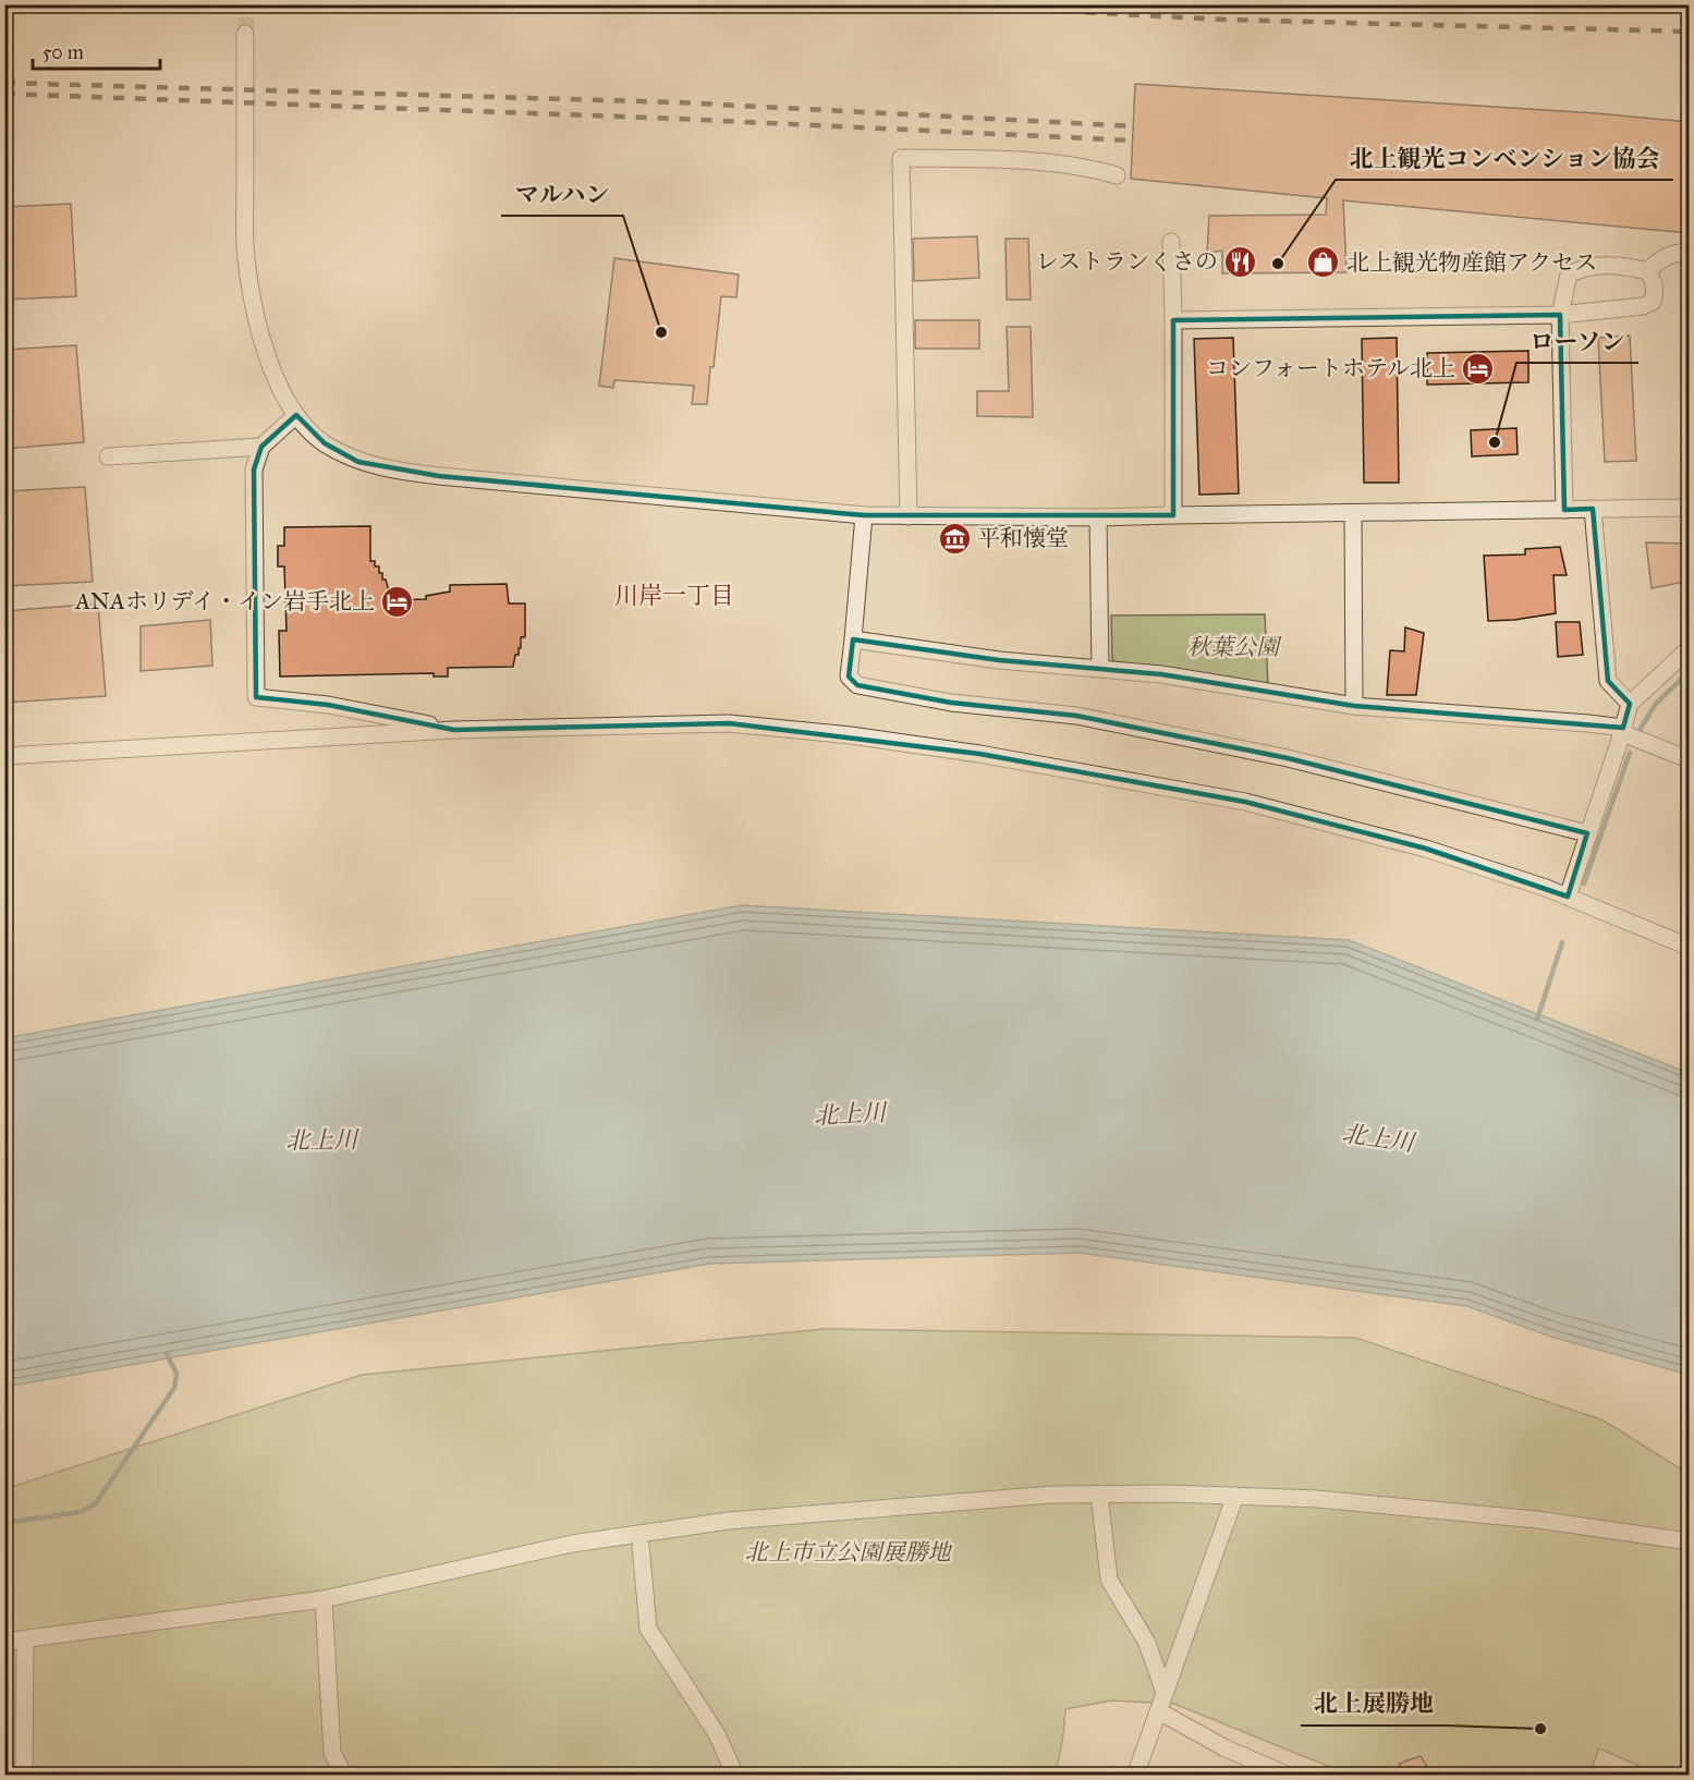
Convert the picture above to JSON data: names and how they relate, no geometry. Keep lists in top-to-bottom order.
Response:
{
  "districts": ["川岸一丁目"],
  "water": ["北上川"],
  "parks": ["秋葉公園", "北上市立公園展勝地"],
  "places": {
    "restaurant": ["レストランくさの"],
    "shop": ["北上観光物産館アクセス"],
    "other": [
      "北上観光コンベンション協会",
      "マルハン",
      "ローソン",
      "北上展勝地"
    ],
    "hotel": ["コンフォートホテル北上", "ANAホリデイ・イン岩手北上"],
    "museum": ["平和懐堂"]
  },
  "scale_bar": "50 m"
}
